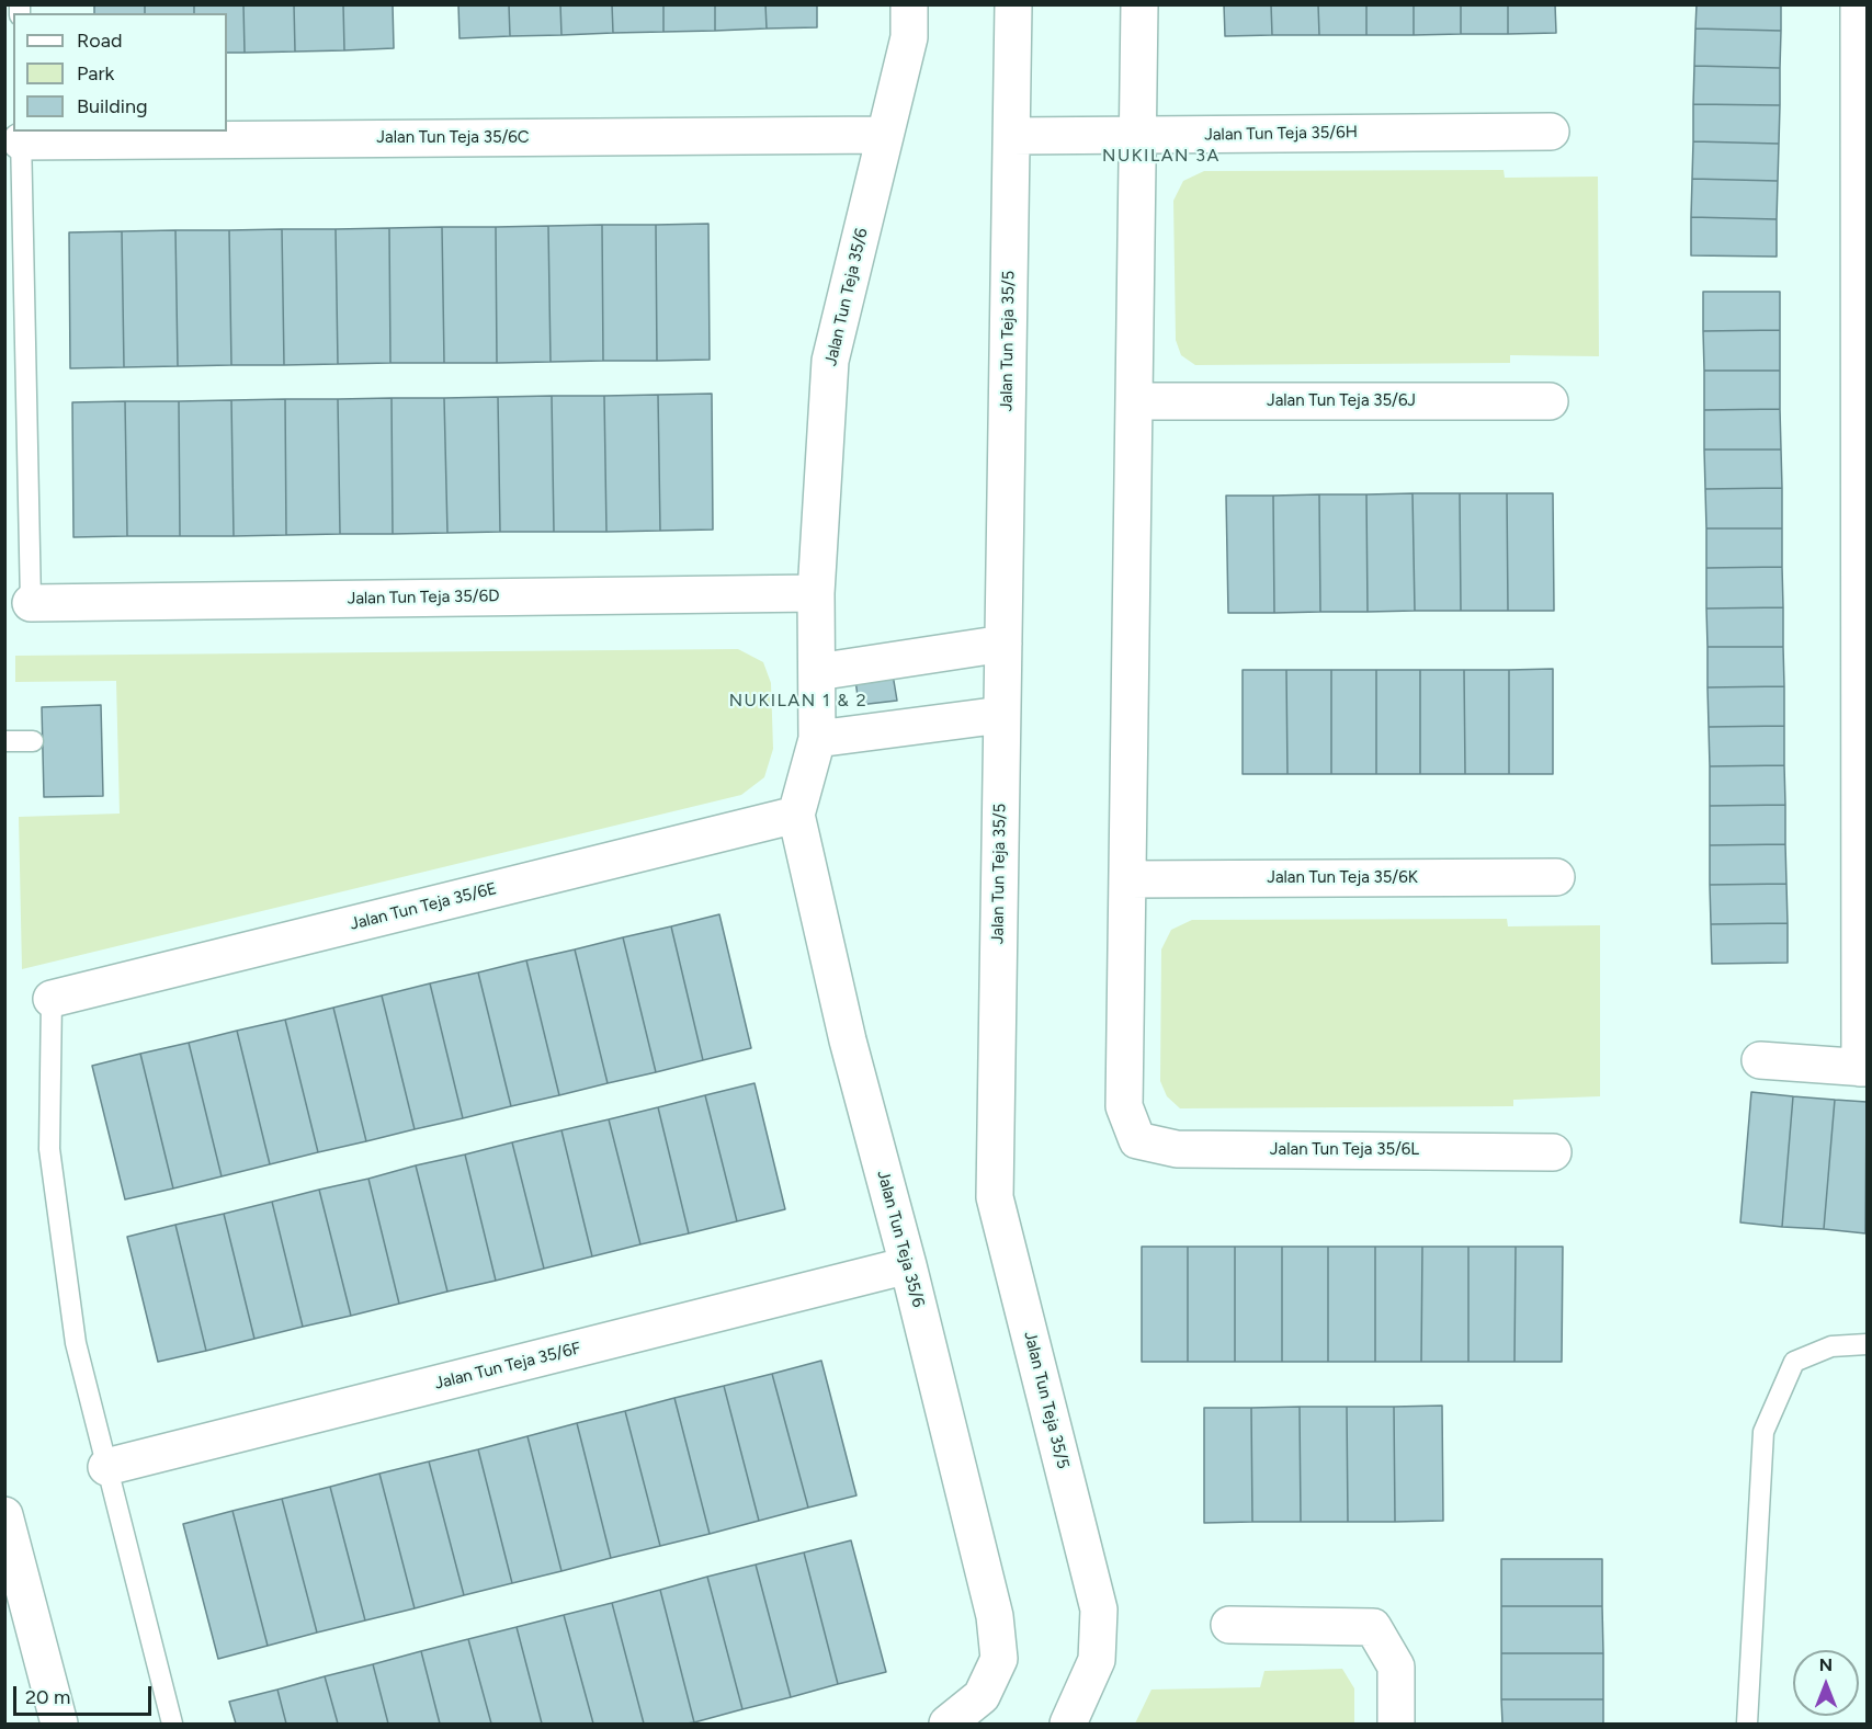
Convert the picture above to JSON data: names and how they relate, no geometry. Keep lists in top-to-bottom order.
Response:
{
  "streets": {
    "street": [
      "Jalan Tun Teja 35/6H",
      "Jalan Tun Teja 35/6C",
      "Jalan Tun Teja 35/6",
      "Jalan Tun Teja 35/5",
      "Jalan Tun Teja 35/6J",
      "Jalan Tun Teja 35/6D",
      "Jalan Tun Teja 35/6K",
      "Jalan Tun Teja 35/6E",
      "Jalan Tun Teja 35/6L",
      "Jalan Tun Teja 35/6F"
    ]
  },
  "crossings": [
    ["Jalan Tun Teja 35/6H", "Jalan Tun Teja 35/5"],
    ["Jalan Tun Teja 35/6C", "Jalan Tun Teja 35/6"],
    ["Jalan Tun Teja 35/6", "Jalan Tun Teja 35/6D"],
    ["Jalan Tun Teja 35/6", "Jalan Tun Teja 35/6E"],
    ["Jalan Tun Teja 35/6", "Jalan Tun Teja 35/6F"],
    ["Jalan Tun Teja 35/6K", "Jalan Tun Teja 35/6L"]
  ],
  "districts": ["NUKILAN 3A", "NUKILAN 1 & 2"],
  "legend": ["Road", "Park", "Building"],
  "scale_bar": "20 m",
  "north": "top"
}
